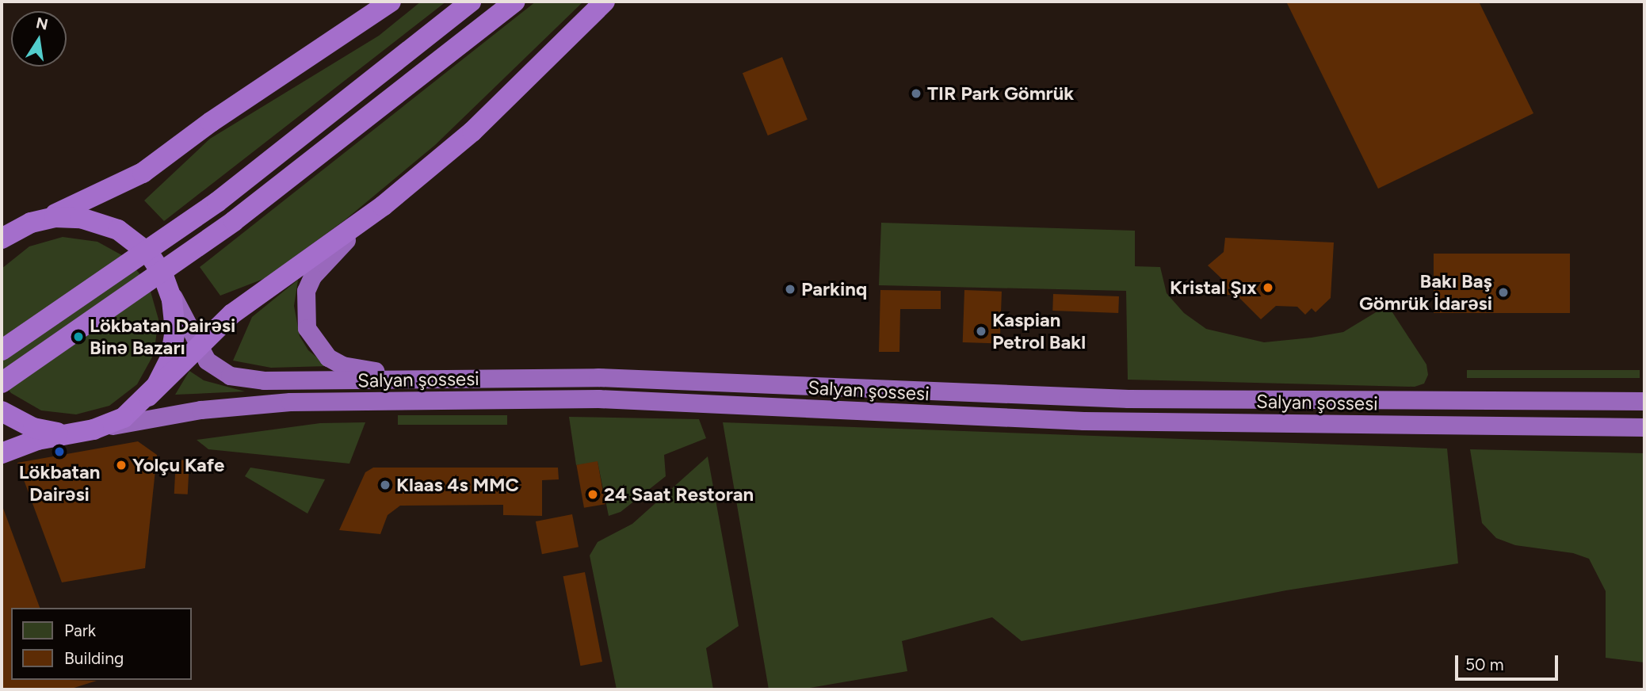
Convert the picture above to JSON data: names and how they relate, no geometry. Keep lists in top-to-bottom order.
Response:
{
  "streets": {
    "highway": ["Salyan şossesi"]
  },
  "places": [
    "TIR Park Gömrük",
    "Kristal Şıx",
    "Parkinq",
    "Bakı Baş Gömrük İdarəsi",
    "Kaspian Petrol Bakl",
    "Lökbatan Dairəsi Binə Bazarı",
    "Lökbatan Dairəsi",
    "Yolçu Kafe",
    "Klaas 4s MMC",
    "24 Saat Restoran"
  ],
  "legend": ["Park", "Building"],
  "scale_bar": "50 m",
  "north": "top"
}
